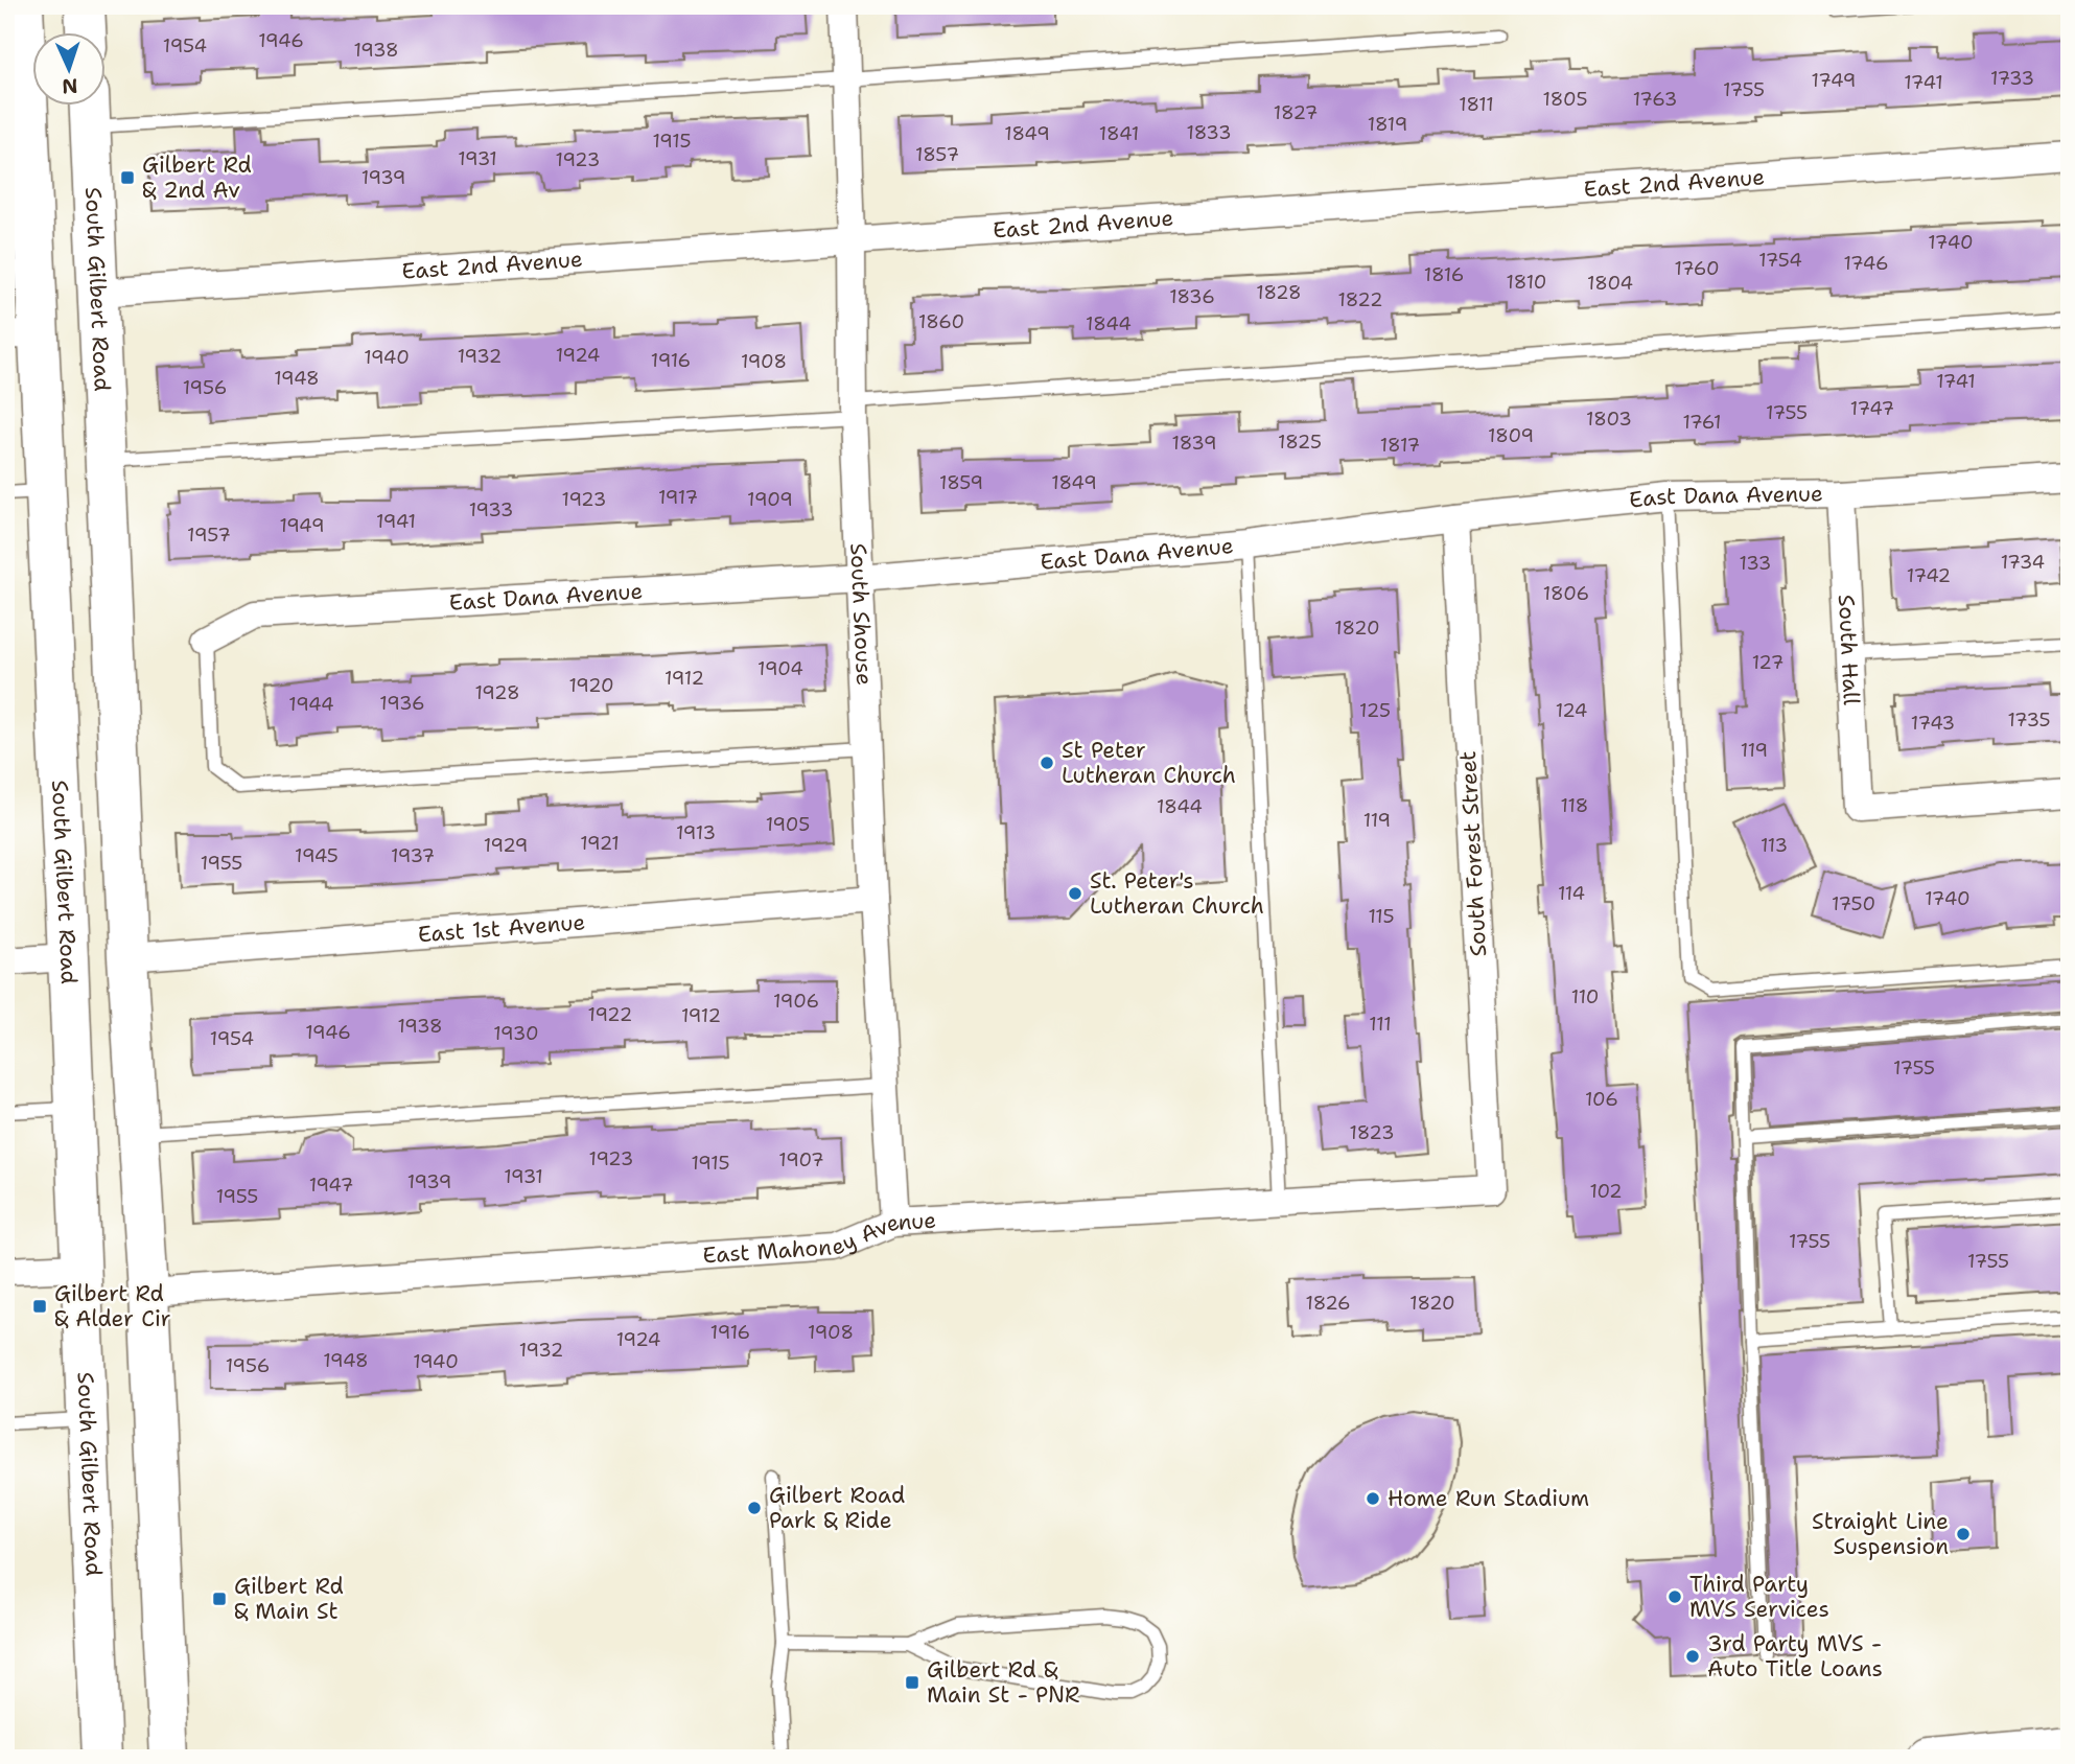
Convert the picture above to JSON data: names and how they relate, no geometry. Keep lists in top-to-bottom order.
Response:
{
  "streets": {
    "main road": ["South Gilbert Road"],
    "street": [
      "East 2nd Avenue",
      "East Dana Avenue",
      "South Shouse",
      "South Hall",
      "South Forest Street",
      "East 1st Avenue",
      "East Mahoney Avenue"
    ]
  },
  "crossings": [
    ["East 2nd Avenue", "South Gilbert Road"],
    ["East 2nd Avenue", "South Shouse"],
    ["South Gilbert Road", "East 1st Avenue"],
    ["South Gilbert Road", "East Mahoney Avenue"],
    ["East Dana Avenue", "South Shouse"],
    ["East Dana Avenue", "South Hall"],
    ["East Dana Avenue", "South Forest Street"],
    ["South Shouse", "East 1st Avenue"],
    ["South Shouse", "East Mahoney Avenue"],
    ["South Forest Street", "East Mahoney Avenue"]
  ],
  "places": {
    "transit": [
      "Gilbert Rd & 2nd Av",
      "Gilbert Rd & Alder Cir",
      "Gilbert Rd & Main St",
      "Gilbert Rd & Main St - PNR"
    ],
    "other": [
      "St Peter Lutheran Church",
      "St. Peter's Lutheran Church",
      "Home Run Stadium",
      "Gilbert Road Park & Ride",
      "Straight Line Suspension",
      "Third Party MVS Services",
      "3rd Party MVS - Auto Title Loans"
    ]
  },
  "house_numbers": [
    "1946",
    "1954",
    "1938",
    "1733",
    "1749",
    "1741",
    "1755",
    "1805",
    "1763",
    "1811",
    "1827",
    "1819",
    "1833",
    "1849",
    "1841",
    "1915",
    "1857",
    "1931",
    "1923",
    "1939",
    "1740",
    "1754",
    "1746",
    "1760",
    "1816",
    "1810",
    "1804",
    "1828",
    "1836",
    "1822",
    "1860",
    "1844",
    "1924",
    "1932",
    "1940",
    "1916",
    "1908",
    "1948",
    "1741",
    "1956",
    "1747",
    "1755",
    "1803",
    "1761",
    "1809",
    "1825",
    "1839",
    "1817",
    "1859",
    "1849",
    "1917",
    "1923",
    "1909",
    "1933",
    "1941",
    "1949",
    "1957",
    "1734",
    "133",
    "1742",
    "1806",
    "1820",
    "127",
    "1904",
    "1912",
    "1920",
    "1928",
    "1936",
    "1944",
    "125",
    "124",
    "1735",
    "1743",
    "119",
    "118",
    "1844",
    "119",
    "1905",
    "1913",
    "1921",
    "1929",
    "113",
    "1945",
    "1937",
    "1955",
    "114",
    "1740",
    "1750",
    "115",
    "110",
    "1906",
    "1922",
    "1912",
    "111",
    "1938",
    "1946",
    "1930",
    "1954",
    "1755",
    "106",
    "1823",
    "1923",
    "1907",
    "1915",
    "1931",
    "1939",
    "1947",
    "102",
    "1955",
    "1755",
    "1755",
    "1826",
    "1820",
    "1916",
    "1908",
    "1924",
    "1932",
    "1948",
    "1940",
    "1956"
  ],
  "north": "bottom"
}
